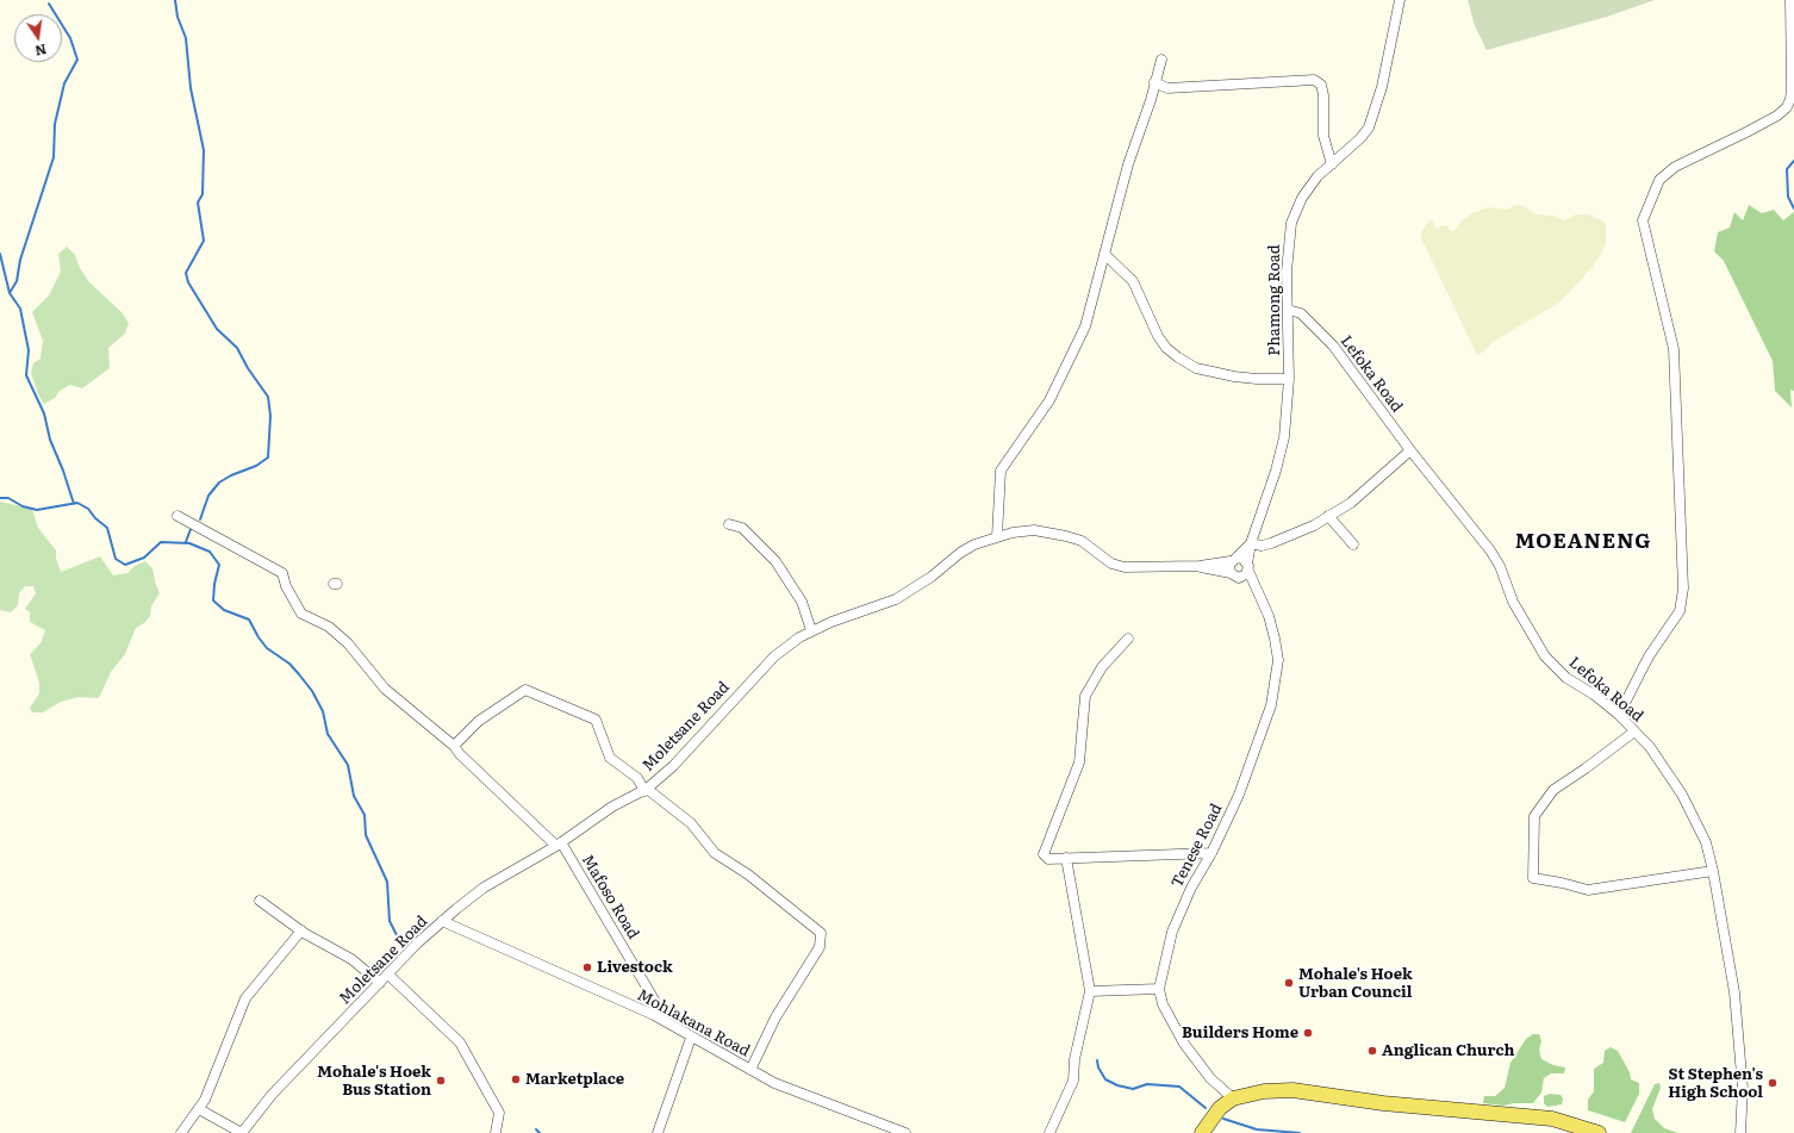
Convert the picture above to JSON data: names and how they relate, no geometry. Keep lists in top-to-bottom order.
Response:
{
  "streets": {
    "street": [
      "Phamong Road",
      "Lefoka Road",
      "Moletsane Road",
      "Tenese Road",
      "Mafoso Road",
      "Mohlakana Road"
    ]
  },
  "crossings": [
    ["Phamong Road", "Lefoka Road"],
    ["Phamong Road", "Moletsane Road"],
    ["Phamong Road", "Tenese Road"],
    ["Moletsane Road", "Tenese Road"],
    ["Moletsane Road", "Mafoso Road"],
    ["Moletsane Road", "Mohlakana Road"],
    ["Mafoso Road", "Mohlakana Road"]
  ],
  "districts": ["MOEANENG"],
  "places": [
    "Livestock",
    "Mohale's Hoek Urban Council",
    "Builders Home",
    "Anglican Church",
    "Marketplace",
    "Mohale's Hoek Bus Station",
    "St Stephen's High School"
  ],
  "north": "bottom"
}
